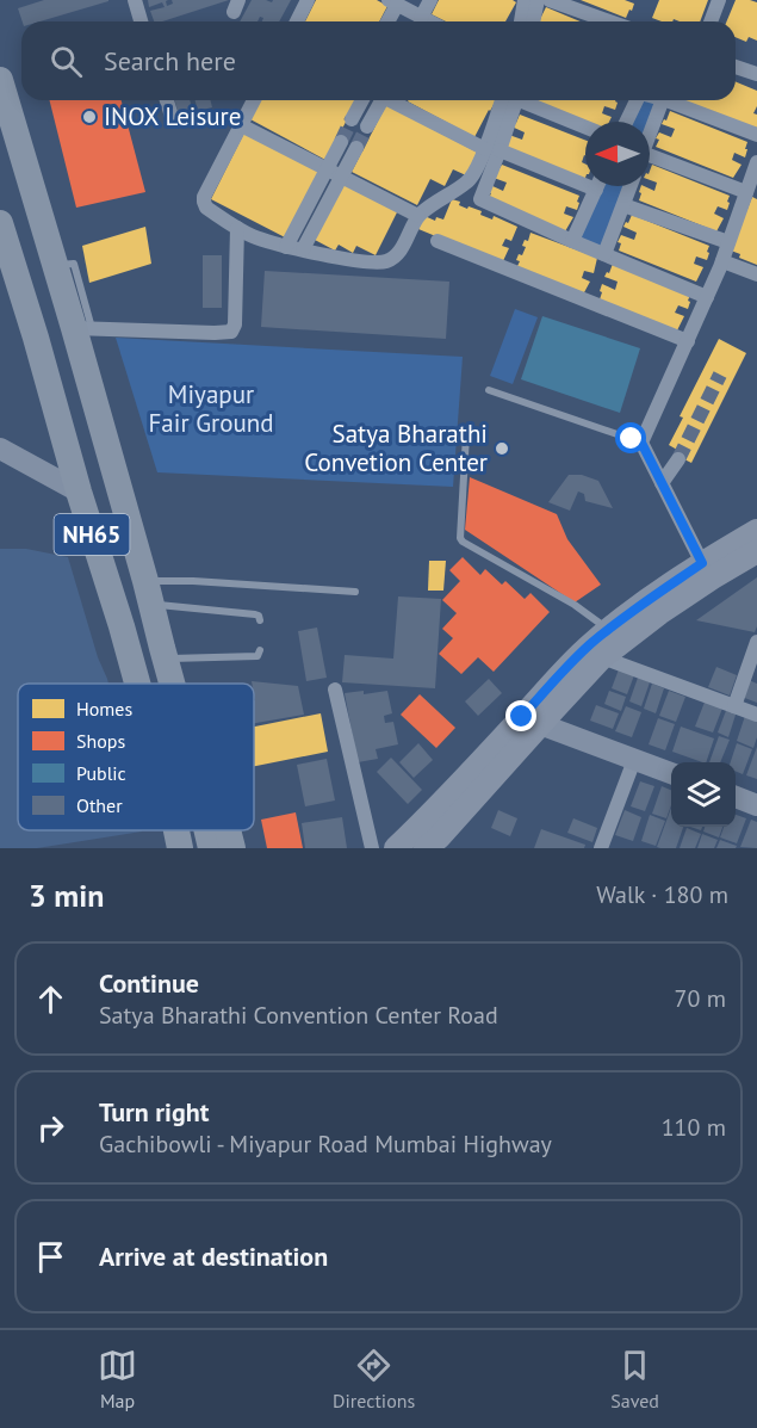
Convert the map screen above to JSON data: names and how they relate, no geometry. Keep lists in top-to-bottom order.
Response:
{
  "streets": {
    "highway": ["NH65"]
  },
  "parks": ["Miyapur Fair Ground"],
  "places": ["INOX Leisure", "Satya Bharathi Convetion Center"],
  "legend": [
    "Homes",
    "Shops",
    "Public",
    "Other"
  ],
  "north": "left",
  "page": {
    "search": "Search here",
    "heading": ["3 min", "Walk · 180 m"],
    "list": [
      ["Continue", "Satya Bharathi Convention Center Road", "70 m"],
      ["Turn right", "Gachibowli - Miyapur Road Mumbai Highway", "110 m"],
      "Arrive at destination"
    ],
    "nav": ["Map", "Directions", "Saved"]
  }
}
